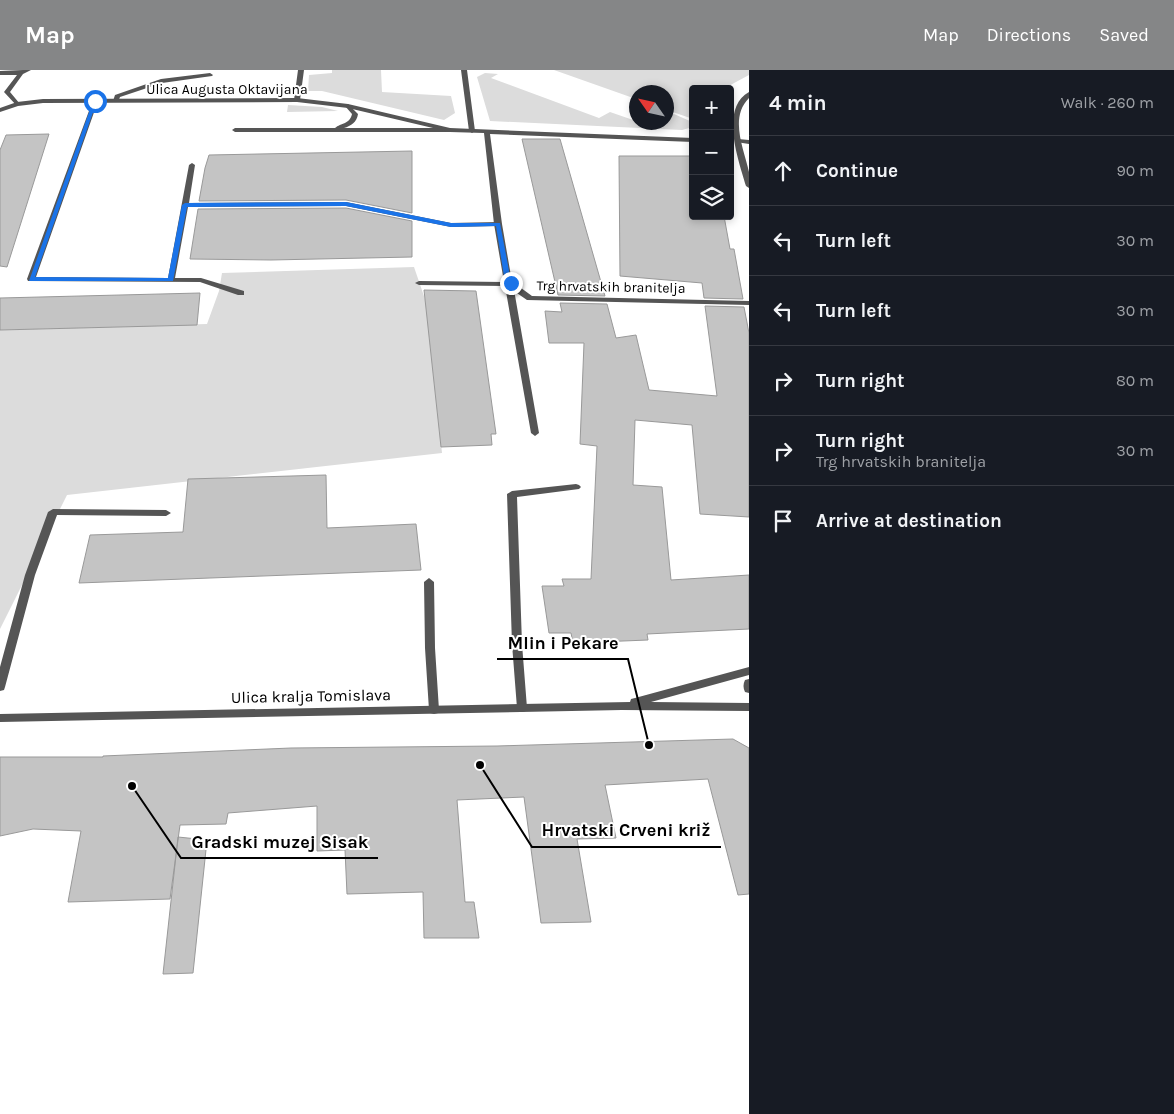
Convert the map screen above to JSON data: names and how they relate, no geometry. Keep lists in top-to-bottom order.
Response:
{
  "streets": {
    "street": ["Ulica Augusta Oktavijana", "Trg hrvatskih branitelja", "Ulica kralja Tomislava"]
  },
  "places": ["Mlin i Pekare", "Hrvatski Crveni križ", "Gradski muzej Sisak"],
  "north": "top left",
  "page": {
    "header": "Map",
    "nav": ["Map", "Directions", "Saved"],
    "heading": ["4 min", "Walk · 260 m"],
    "map_buttons": ["+", "−"],
    "list": [
      ["Continue", "90 m"],
      ["Turn left", "30 m"],
      ["Turn left", "30 m"],
      ["Turn right", "80 m"],
      ["Turn right", "Trg hrvatskih branitelja", "30 m"],
      "Arrive at destination"
    ]
  }
}
